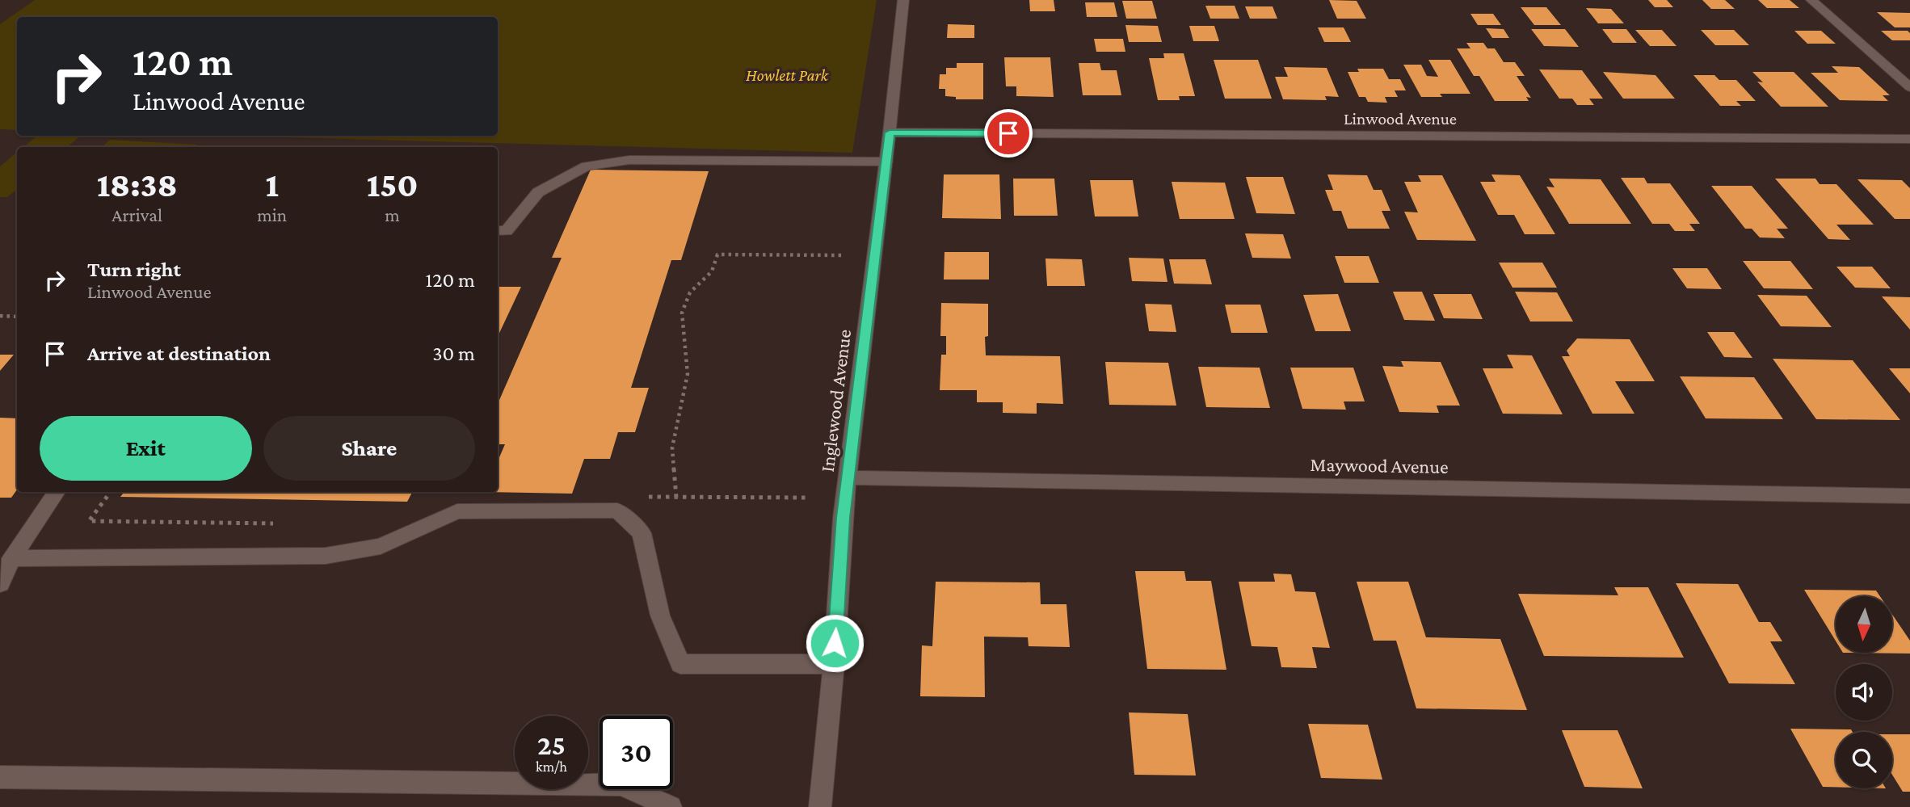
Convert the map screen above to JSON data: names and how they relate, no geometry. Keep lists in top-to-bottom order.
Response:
{
  "streets": {
    "street": ["Linwood Avenue", "Inglewood Avenue", "Maywood Avenue"]
  },
  "crossings": [
    ["Linwood Avenue", "Inglewood Avenue"],
    ["Inglewood Avenue", "Maywood Avenue"]
  ],
  "parks": ["Howlett Park"],
  "north": "bottom",
  "page": {
    "turn": ["120 m", "Linwood Avenue"],
    "eta": [
      "18:38",
      "Arrival",
      "1",
      "min",
      "150",
      "m"
    ],
    "list": [
      {
        "name": "Turn right",
        "note": "Linwood Avenue",
        "value": "120 m"
      },
      {
        "name": "Arrive at destination",
        "value": "30 m"
      }
    ],
    "buttons": ["Exit", "Share"],
    "speed": "25 km/h",
    "limit": "30"
  }
}
